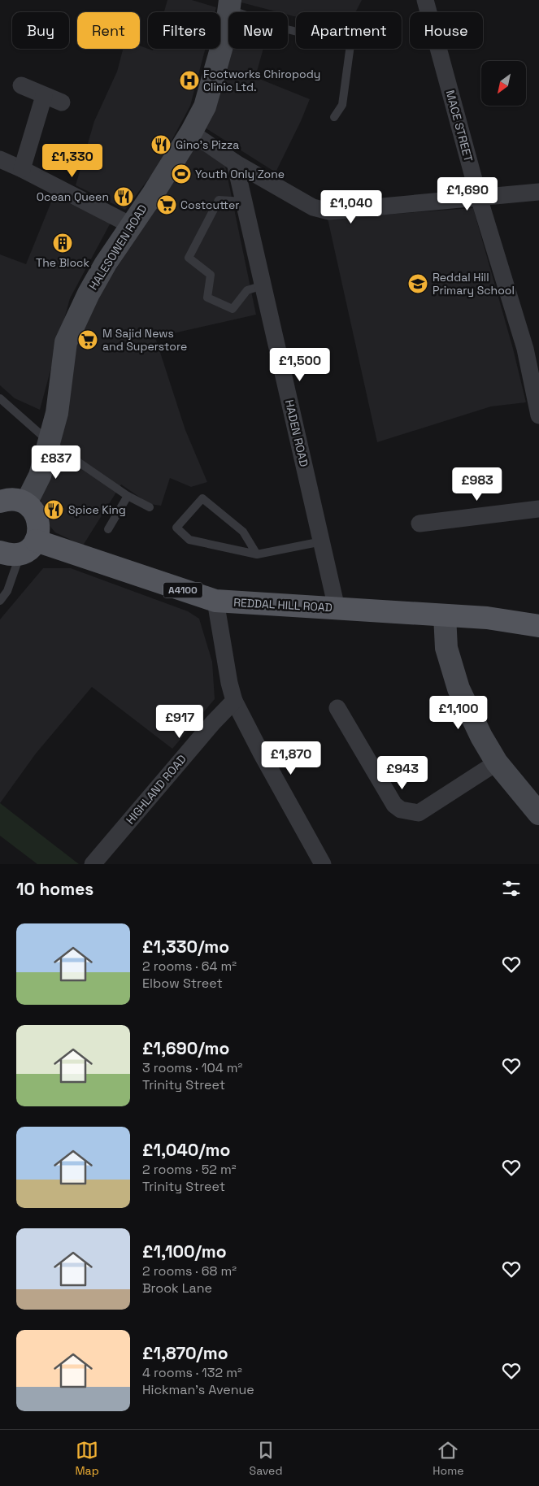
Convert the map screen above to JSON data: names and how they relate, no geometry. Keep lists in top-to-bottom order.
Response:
{
  "streets": {
    "main road": ["HALESOWEN ROAD", "A4100", "REDDAL HILL ROAD"],
    "street": ["MACE STREET", "HADEN ROAD", "HIGHLAND ROAD"]
  },
  "crossings": [
    ["HALESOWEN ROAD", "REDDAL HILL ROAD"],
    ["HADEN ROAD", "REDDAL HILL ROAD"]
  ],
  "places": {
    "hospital": ["Footworks Chiropody Clinic Ltd."],
    "restaurant": ["Gino's Pizza", "Ocean Queen", "Spice King"],
    "sports": ["Youth Only Zone"],
    "supermarket": ["Costcutter", "M Sajid News and Superstore"],
    "building": ["The Block"],
    "school or university": ["Reddal Hill Primary School"]
  },
  "north": "bottom left",
  "page": {
    "chip": [
      "Buy",
      "Rent",
      "Filters",
      "New",
      "Apartment",
      "House"
    ],
    "price": [
      "£1,330",
      "£1,690",
      "£1,040",
      "£1,500",
      "£837",
      "£983",
      "£1,100",
      "£917",
      "£1,870",
      "£943"
    ],
    "heading": "10 homes",
    "list": [
      {
        "name": "£1,330/mo",
        "note": "2 rooms · 64 m² · Elbow Street"
      },
      {
        "name": "£1,690/mo",
        "note": "3 rooms · 104 m² · Trinity Street"
      },
      {
        "name": "£1,040/mo",
        "note": "2 rooms · 52 m² · Trinity Street"
      },
      {
        "name": "£1,100/mo",
        "note": "2 rooms · 68 m² · Brook Lane"
      },
      {
        "name": "£1,870/mo",
        "note": "4 rooms · 132 m² · Hickman's Avenue"
      }
    ],
    "tabs": ["Map", "Saved", "Home"]
  }
}
